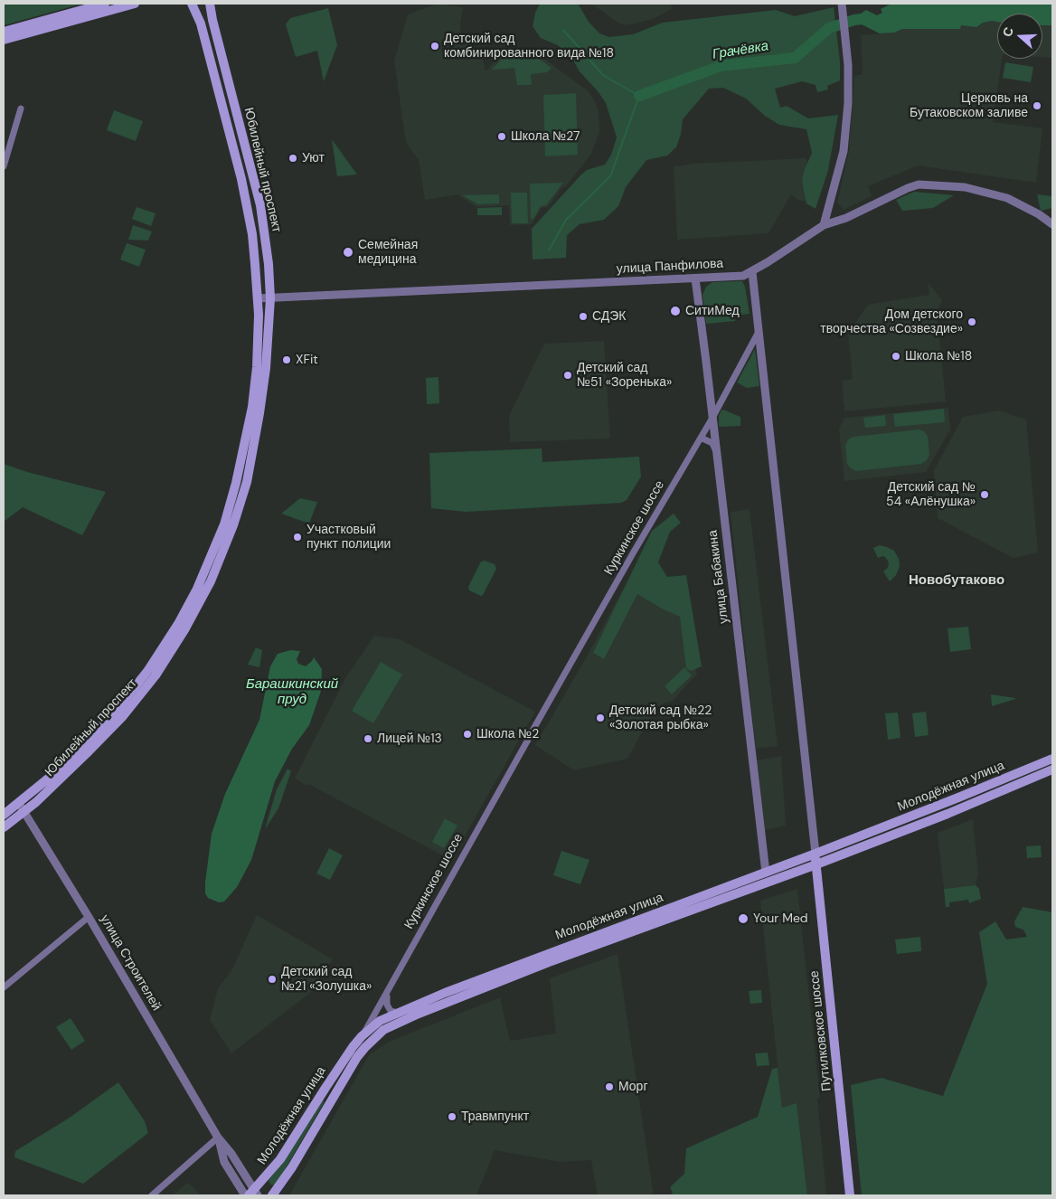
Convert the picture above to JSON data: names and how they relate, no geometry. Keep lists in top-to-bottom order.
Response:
{
  "streets": {
    "main road": ["Юбилейный проспект", "Молодёжная улица", "Путилковское шоссе"],
    "street": [
      "улица Панфилова",
      "Куркинское шоссе",
      "улица Бабакина",
      "улица Строителей"
    ]
  },
  "crossings": [
    ["Юбилейный проспект", "улица Панфилова"],
    ["Юбилейный проспект", "улица Строителей"],
    ["улица Панфилова", "улица Бабакина"],
    ["Куркинское шоссе", "улица Бабакина"],
    ["Куркинское шоссе", "Молодёжная улица"],
    ["улица Бабакина", "Молодёжная улица"],
    ["Молодёжная улица", "улица Строителей"],
    ["Молодёжная улица", "Путилковское шоссе"]
  ],
  "districts": ["Новобутаково"],
  "water": ["Грачёвка", "Барашкинский пруд"],
  "places": [
    "Детский сад комбинированного вида №18",
    "Церковь на Бутаковском заливе",
    "Школа №27",
    "Уют",
    "Семейная медицина",
    "СитиМед",
    "СДЭК",
    "Дом детского творчества «Созвездие»",
    "Школа №18",
    "XFit",
    "Детский сад №51 «Зоренька»",
    "Детский сад № 54 «Алёнушка»",
    "Участковый пункт полиции",
    "Детский сад №22 «Золотая рыбка»",
    "Школа №2",
    "Лицей №13",
    "Your Med",
    "Детский сад №21 «Золушка»",
    "Морг",
    "Травмпункт"
  ],
  "north": "left"
}
